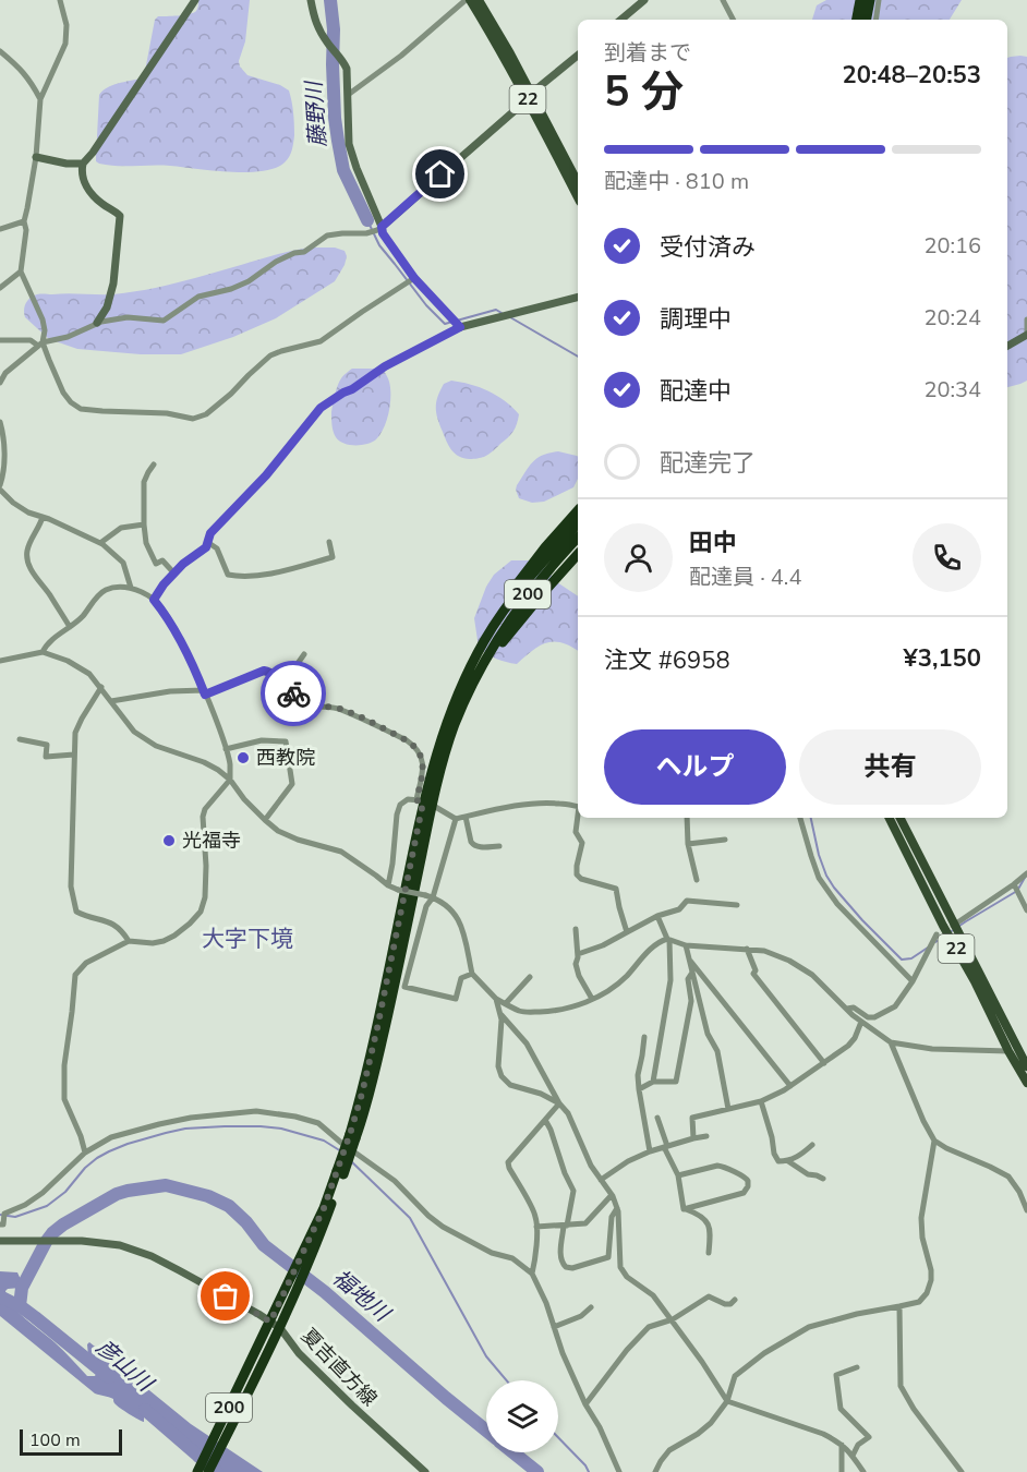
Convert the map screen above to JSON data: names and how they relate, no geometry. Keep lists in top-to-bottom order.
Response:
{
  "streets": {
    "highway": ["200"],
    "main road": ["22"],
    "street": ["夏吉直方線"]
  },
  "crossings": [
    ["200", "夏吉直方線"]
  ],
  "districts": ["大字下境"],
  "water": ["藤野川", "福地川", "彦山川"],
  "places": ["西教院", "光福寺"],
  "scale_bar": "100 m",
  "page": {
    "heading": ["5 分", "到着まで", "20:48–20:53"],
    "panel": [
      "田中",
      "配達員 · 4.4",
      "注文 #6958",
      "¥3,150"
    ],
    "bar": "配達中 · 810 m",
    "list": [
      ["受付済み", "20:16"],
      ["調理中", "20:24"],
      ["配達中", "20:34"],
      "配達完了"
    ],
    "buttons": ["ヘルプ", "共有"],
    "scale": "100 m"
  }
}
